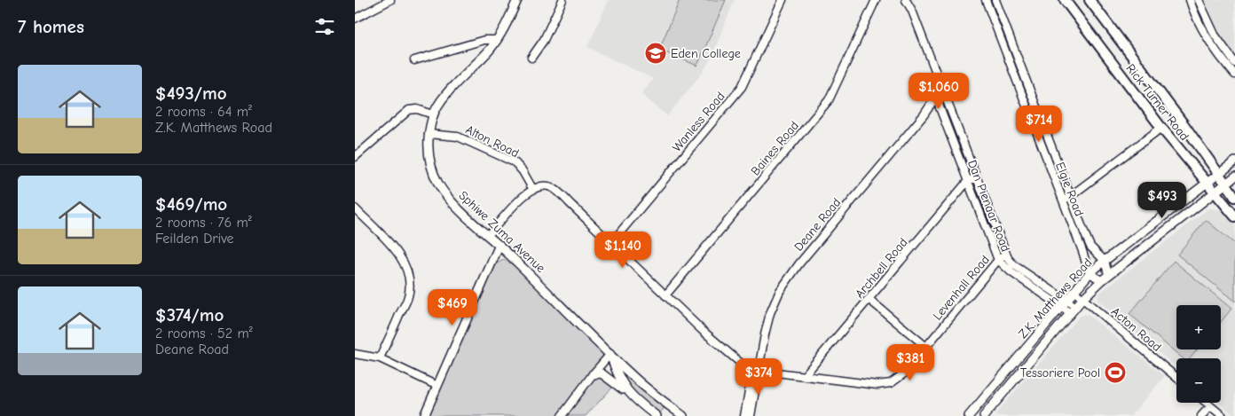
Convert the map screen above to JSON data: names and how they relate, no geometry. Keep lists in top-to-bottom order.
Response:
{
  "streets": {
    "main road": ["Rick Turner Road"],
    "street": [
      "Wanless Road",
      "Alton Road",
      "Baines Road",
      "Elgie Road",
      "Dan Pienaar Road",
      "Deane Road",
      "Sphiwe Zuma Avenue",
      "Archbell Road",
      "Levenhall Road",
      "Z.K. Matthews Road",
      "Acton Road"
    ]
  },
  "crossings": [
    ["Rick Turner Road", "Z.K. Matthews Road"],
    ["Wanless Road", "Levenhall Road"],
    ["Alton Road", "Sphiwe Zuma Avenue"],
    ["Alton Road", "Levenhall Road"],
    ["Baines Road", "Levenhall Road"],
    ["Elgie Road", "Z.K. Matthews Road"],
    ["Dan Pienaar Road", "Deane Road"],
    ["Dan Pienaar Road", "Archbell Road"],
    ["Dan Pienaar Road", "Levenhall Road"],
    ["Dan Pienaar Road", "Z.K. Matthews Road"],
    ["Deane Road", "Levenhall Road"],
    ["Archbell Road", "Levenhall Road"],
    ["Z.K. Matthews Road", "Acton Road"]
  ],
  "places": {
    "school or university": ["Eden College"],
    "sports": ["Tessoriere Pool"]
  },
  "page": {
    "heading": "7 homes",
    "list": [
      {
        "name": "$493/mo",
        "note": "2 rooms · 64 m² · Z.K. Matthews Road"
      },
      {
        "name": "$469/mo",
        "note": "2 rooms · 76 m² · Feilden Drive"
      },
      {
        "name": "$374/mo",
        "note": "2 rooms · 52 m² · Deane Road"
      }
    ],
    "price": [
      "$1,060",
      "$714",
      "$493",
      "$1,140",
      "$469",
      "$381",
      "$374"
    ],
    "map_buttons": ["+", "−"]
  }
}
